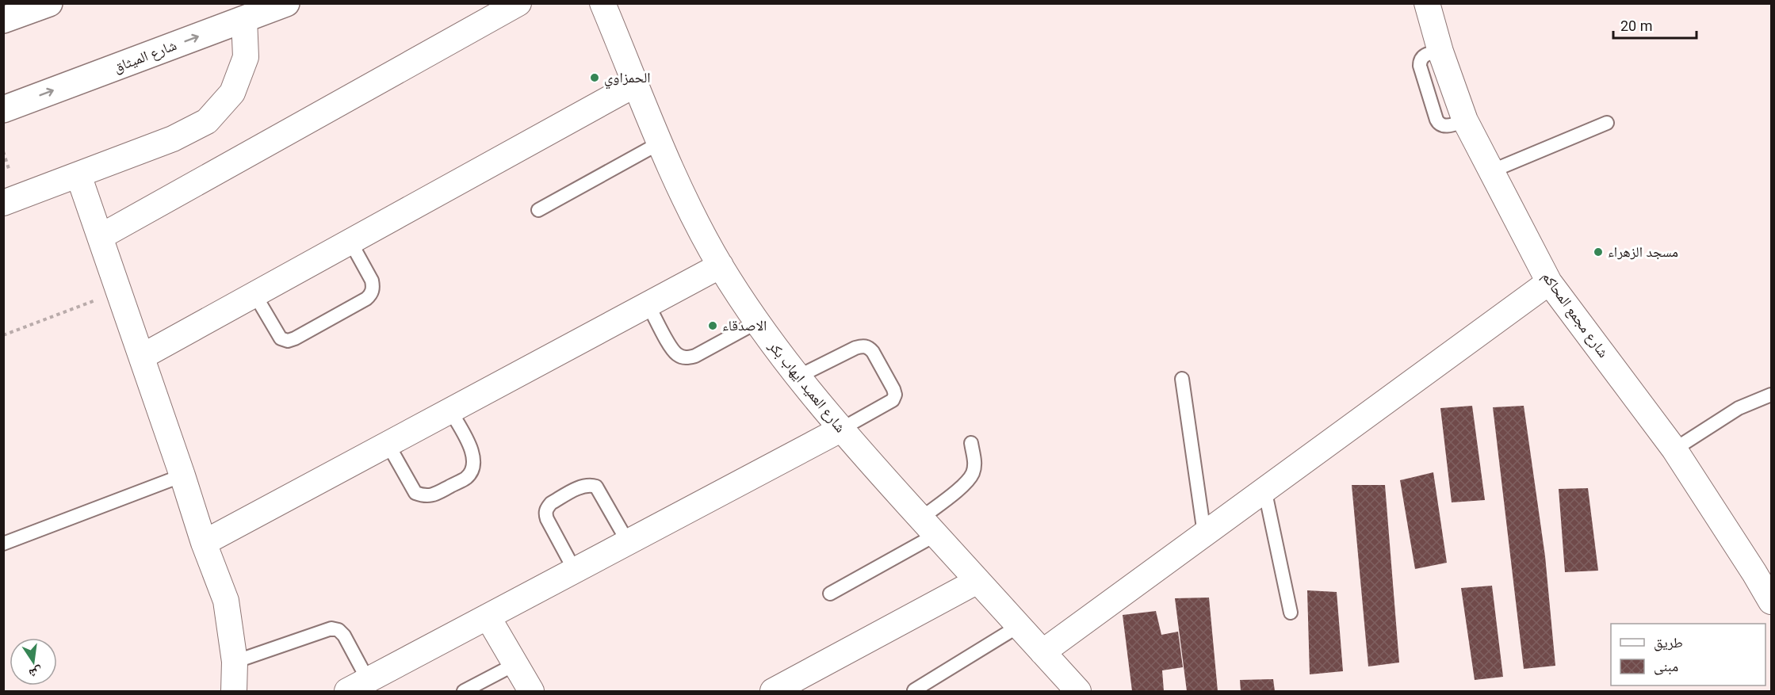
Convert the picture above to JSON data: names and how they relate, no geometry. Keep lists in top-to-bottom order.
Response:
{
  "streets": {
    "main road": ["شارع الميثاق"],
    "street": ["شارع مجمع المحاكم", "شارع العميد ايهاب بكر"]
  },
  "one_way": ["شارع الميثاق"],
  "places": ["الحمزاوي", "مسجد الزهراء", "الاصدقاء"],
  "legend": ["طريق", "مبنى"],
  "scale_bar": "20 m",
  "north": "bottom"
}
